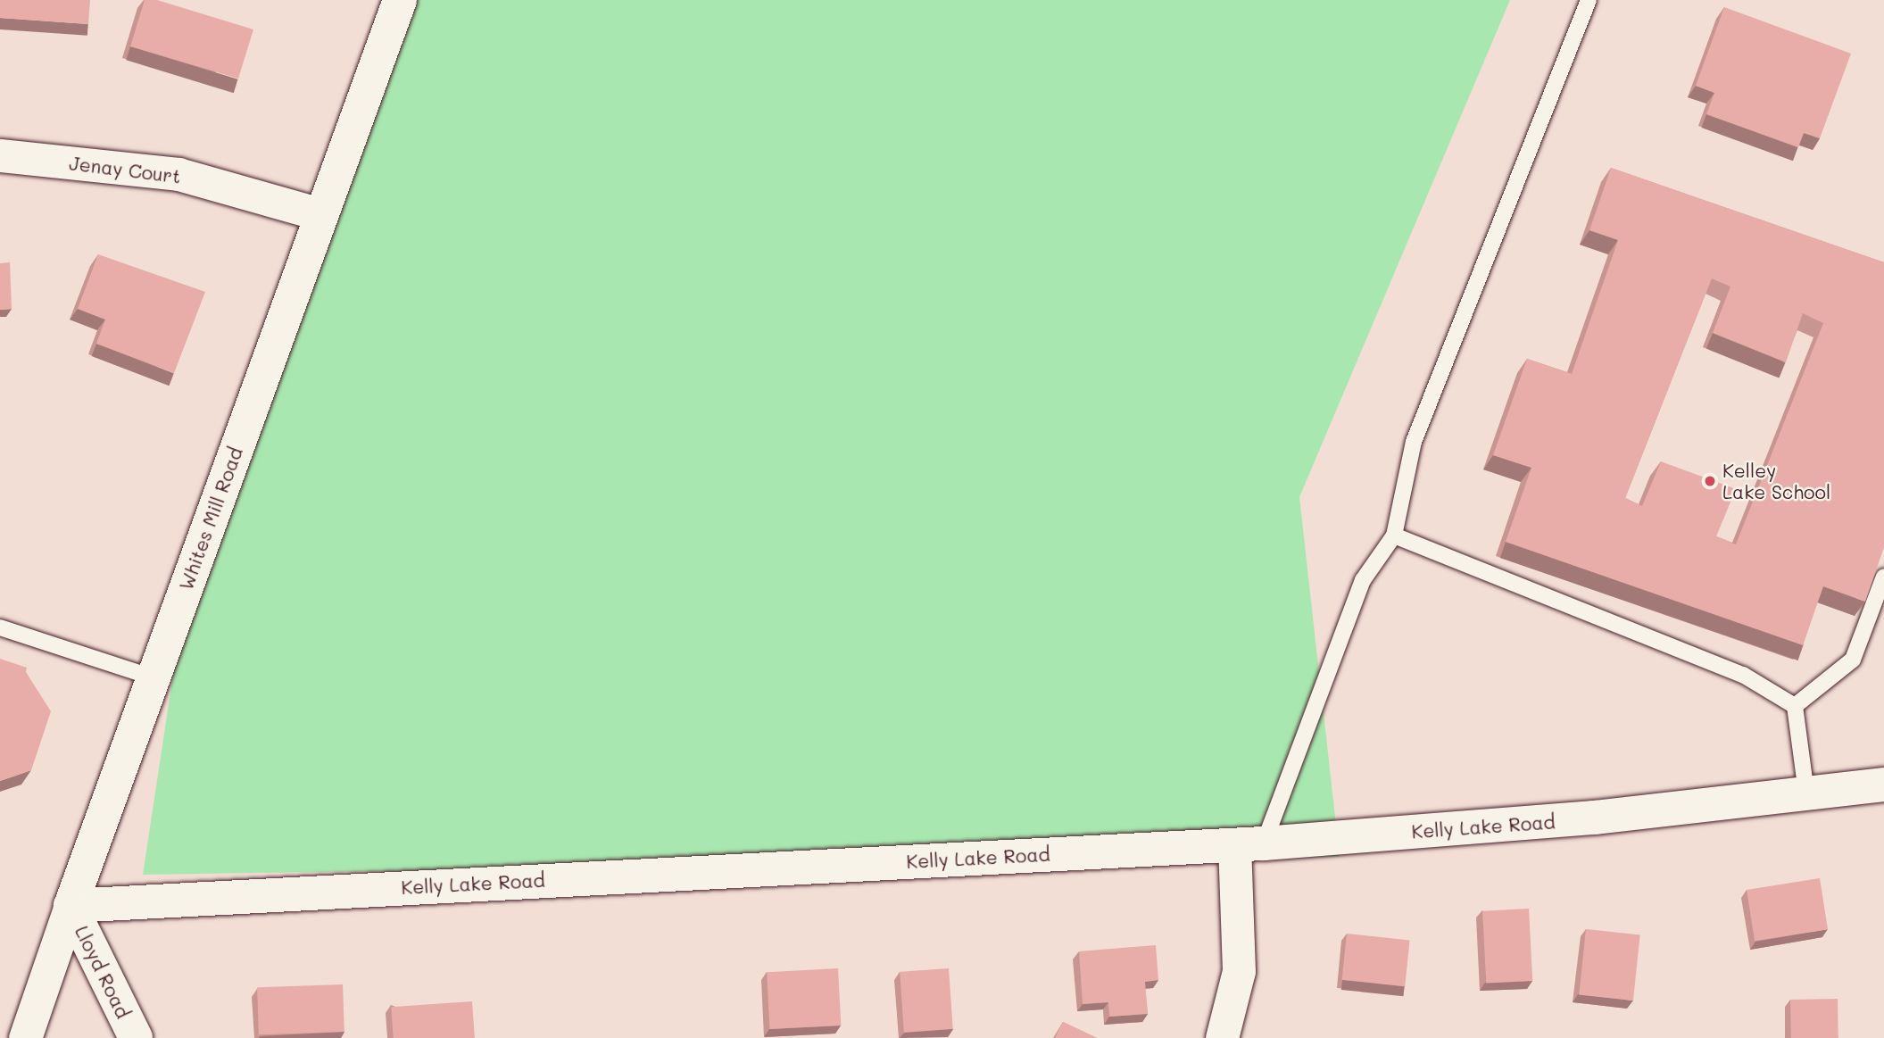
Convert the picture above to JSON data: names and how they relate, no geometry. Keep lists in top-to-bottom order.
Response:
{
  "streets": {
    "street": [
      "Jenay Court",
      "Whites Mill Road",
      "Kelly Lake Road",
      "Lloyd Road"
    ]
  },
  "crossings": [
    ["Jenay Court", "Whites Mill Road"],
    ["Whites Mill Road", "Kelly Lake Road"],
    ["Whites Mill Road", "Lloyd Road"],
    ["Kelly Lake Road", "Lloyd Road"]
  ],
  "places": ["Kelley Lake School"]
}
